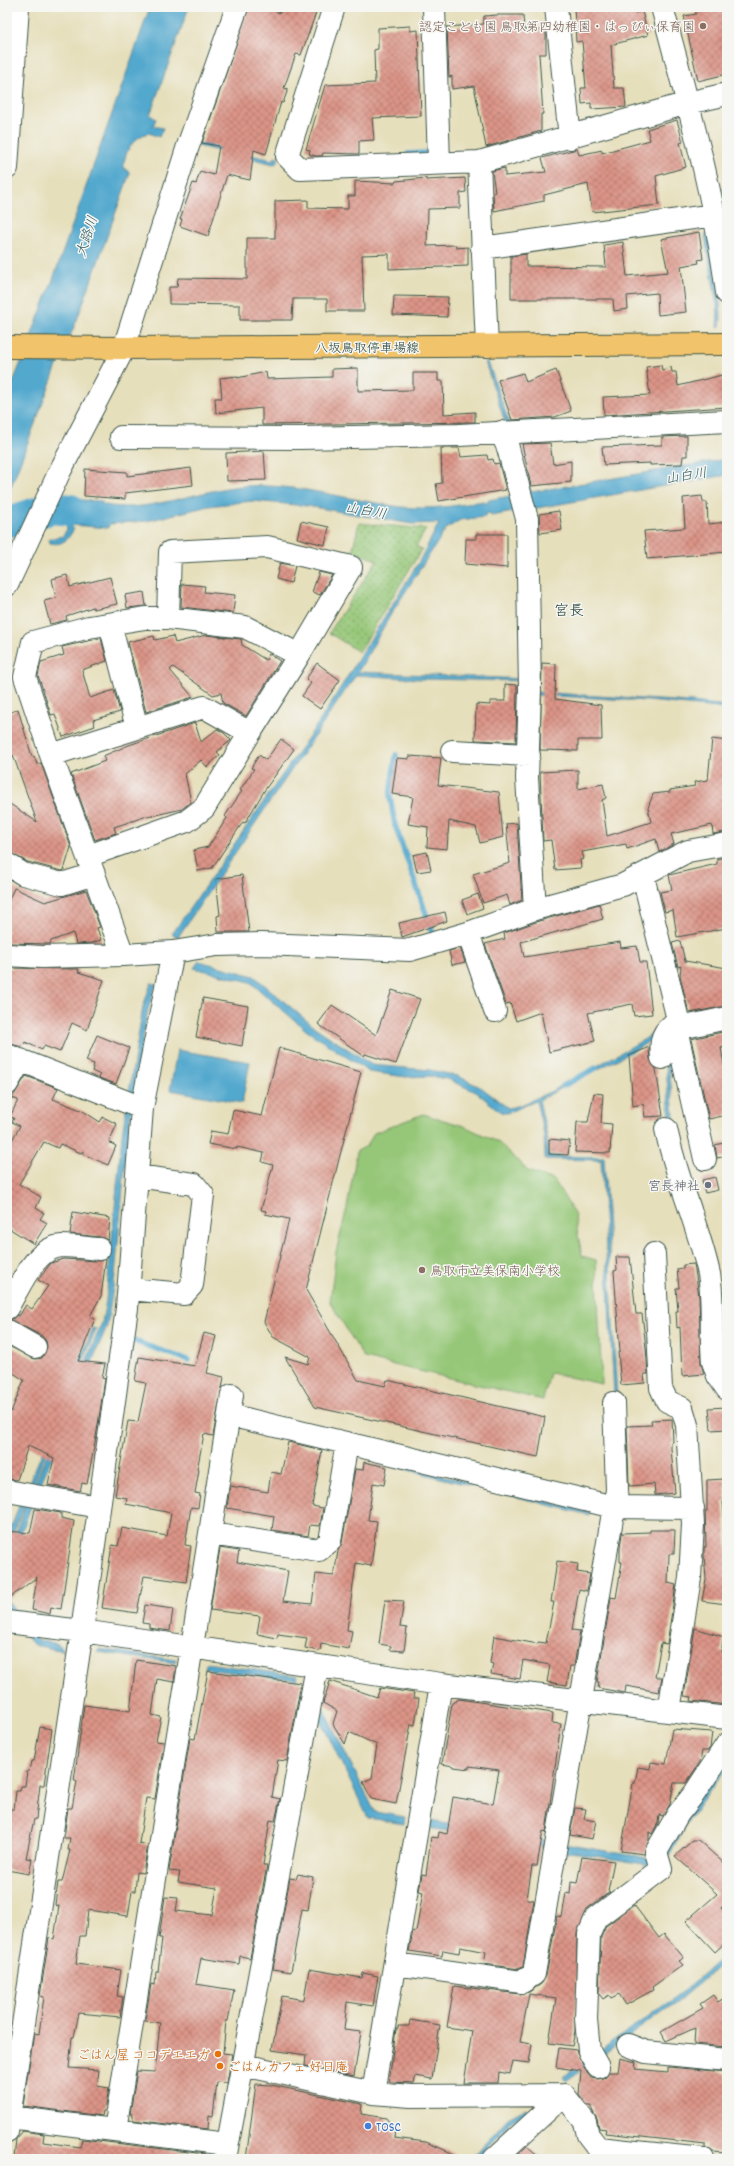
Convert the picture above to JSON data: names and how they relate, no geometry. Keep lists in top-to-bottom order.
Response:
{
  "streets": {
    "main road": ["八坂鳥取停車場線"]
  },
  "districts": ["宮長"],
  "water": ["大路川", "山白川"],
  "places": [
    "認定こども園 鳥取第四幼稚園・はっぴぃ保育園",
    "宮長神社",
    "鳥取市立美保南小学校",
    "ごはん屋 ココデエエガ",
    "ごはんカフェ 好日庵",
    "TOSC"
  ]
}
